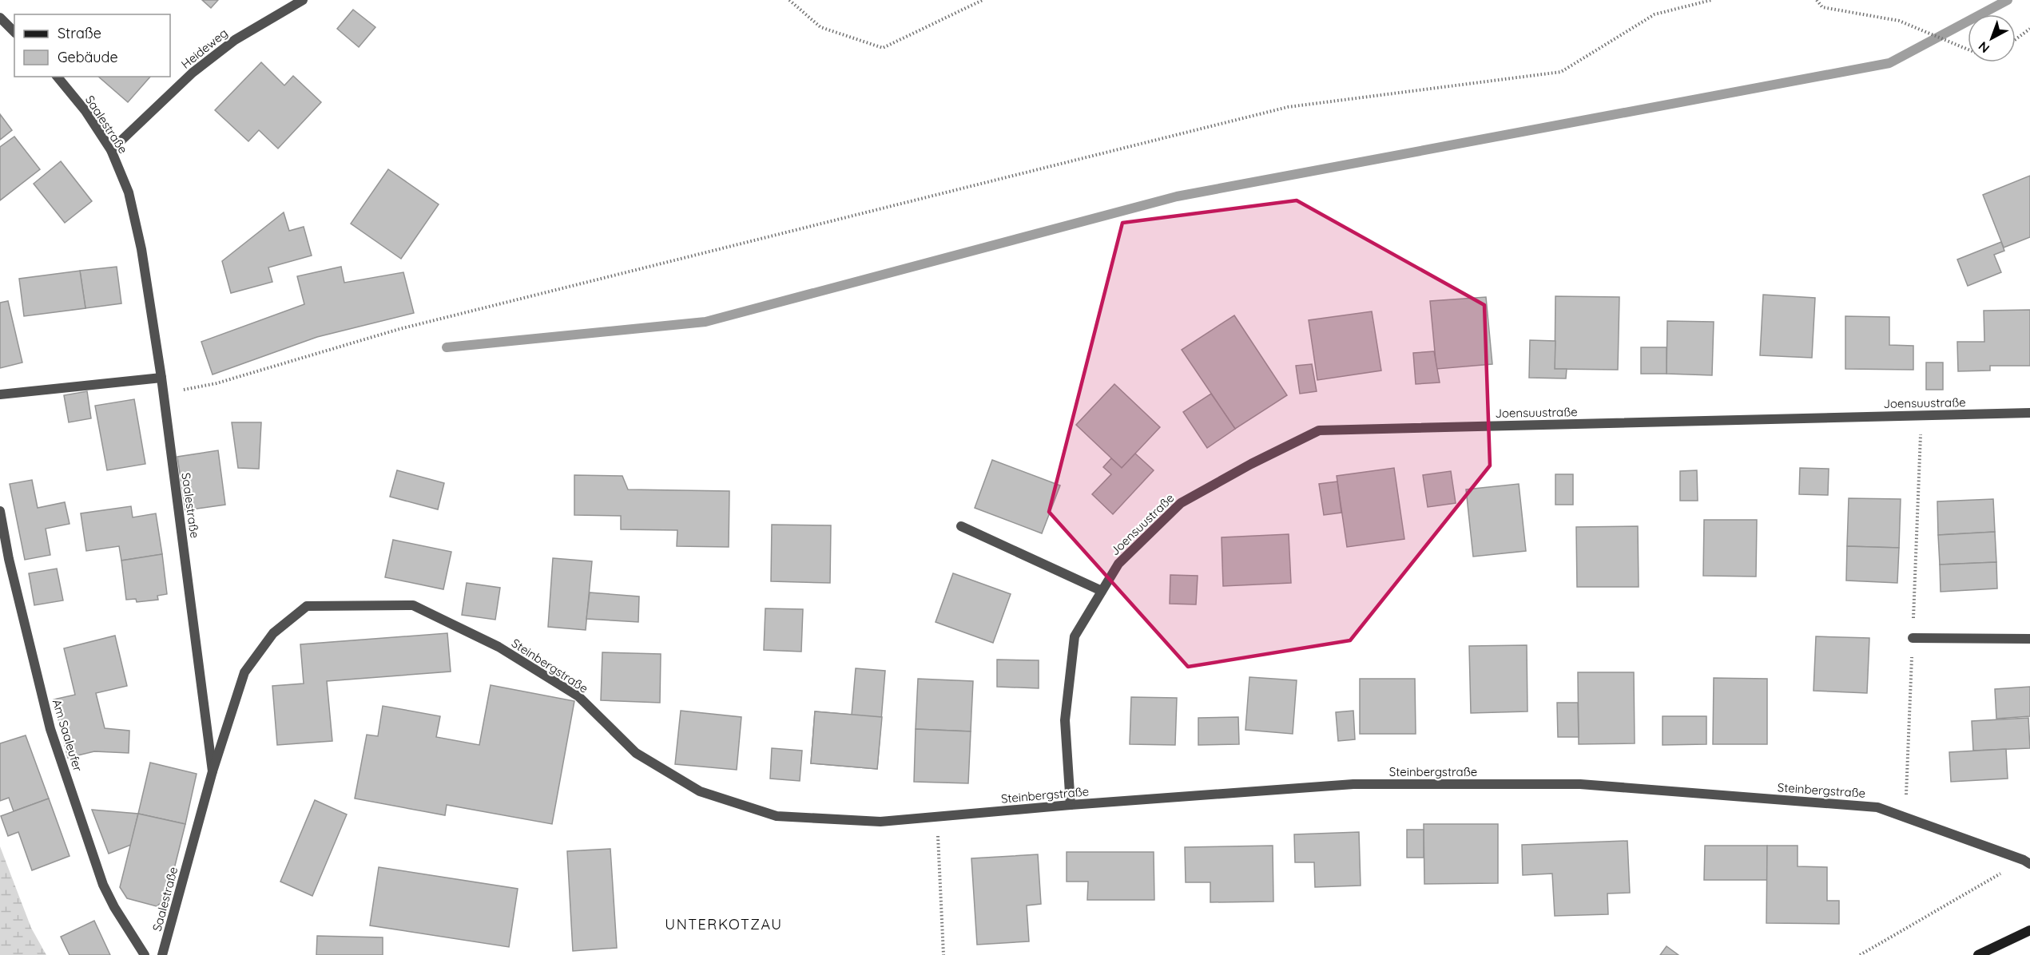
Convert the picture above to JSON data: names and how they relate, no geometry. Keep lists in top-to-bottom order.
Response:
{
  "streets": {
    "street": [
      "Heideweg",
      "Saalestraße",
      "Joensuustraße",
      "Steinbergstraße",
      "Am Saaleufer"
    ]
  },
  "crossings": [
    ["Heideweg", "Saalestraße"],
    ["Saalestraße", "Steinbergstraße"],
    ["Joensuustraße", "Steinbergstraße"]
  ],
  "districts": ["UNTERKOTZAU"],
  "legend": ["Straße", "Gebäude"],
  "north": "bottom left"
}
